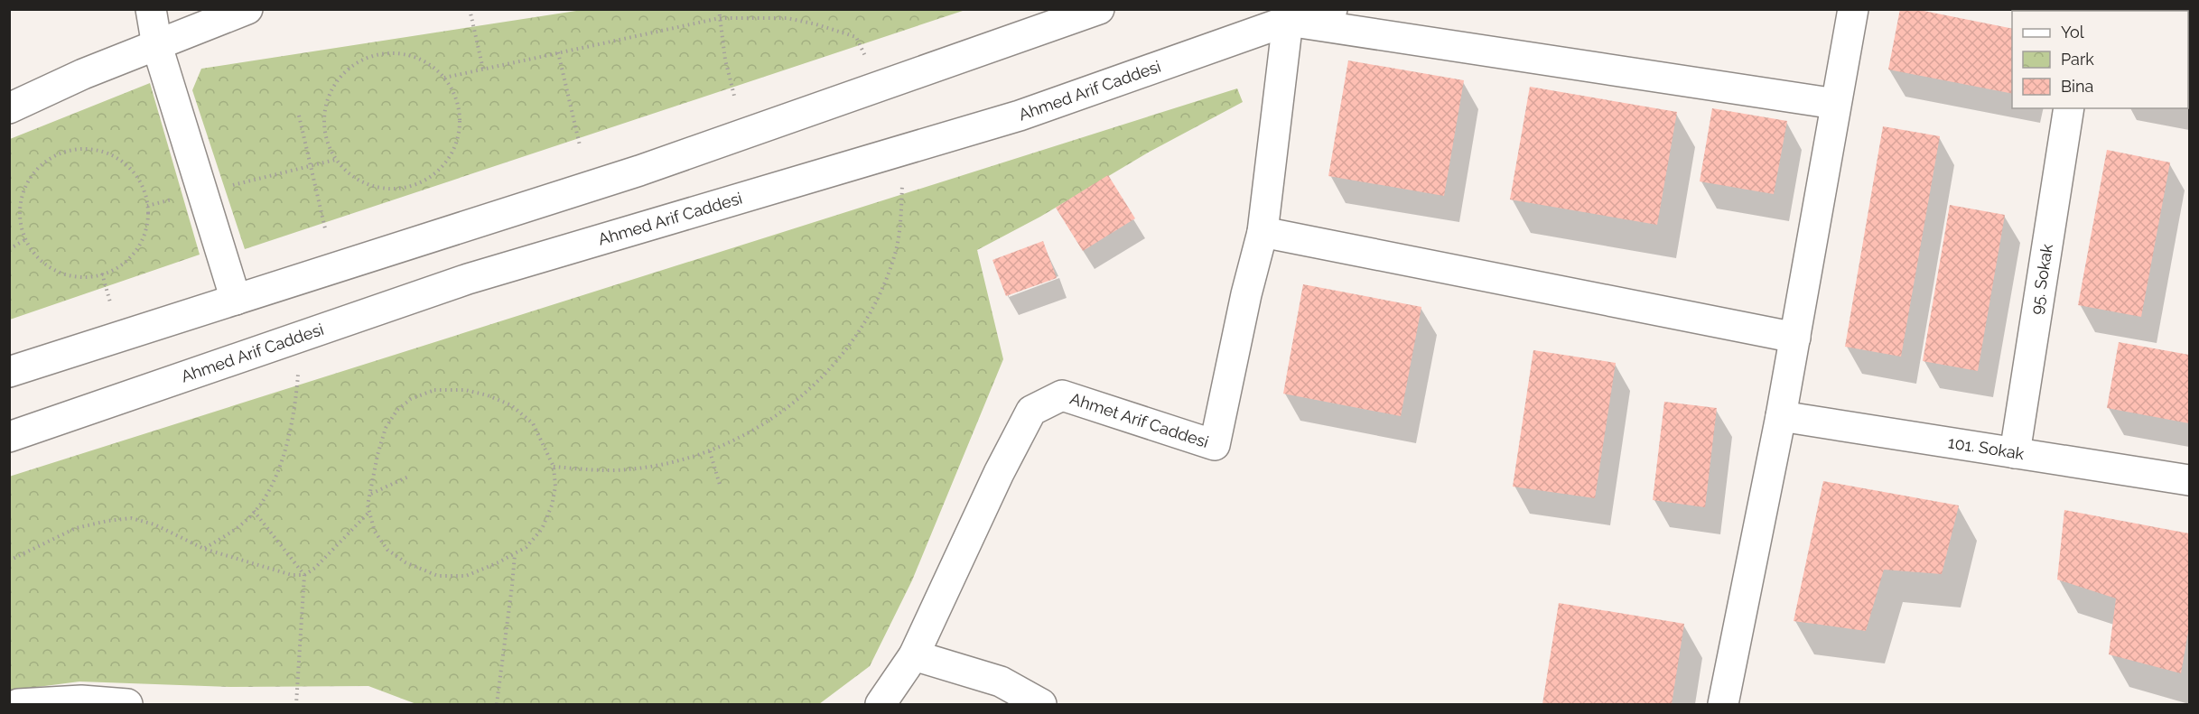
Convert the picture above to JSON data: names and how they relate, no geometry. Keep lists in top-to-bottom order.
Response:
{
  "streets": {
    "street": [
      "Ahmed Arif Caddesi",
      "95. Sokak",
      "Ahmet Arif Caddesi",
      "101. Sokak"
    ]
  },
  "crossings": [
    ["Ahmed Arif Caddesi", "Ahmet Arif Caddesi"],
    ["95. Sokak", "101. Sokak"]
  ],
  "legend": ["Yol", "Park", "Bina"]
}
